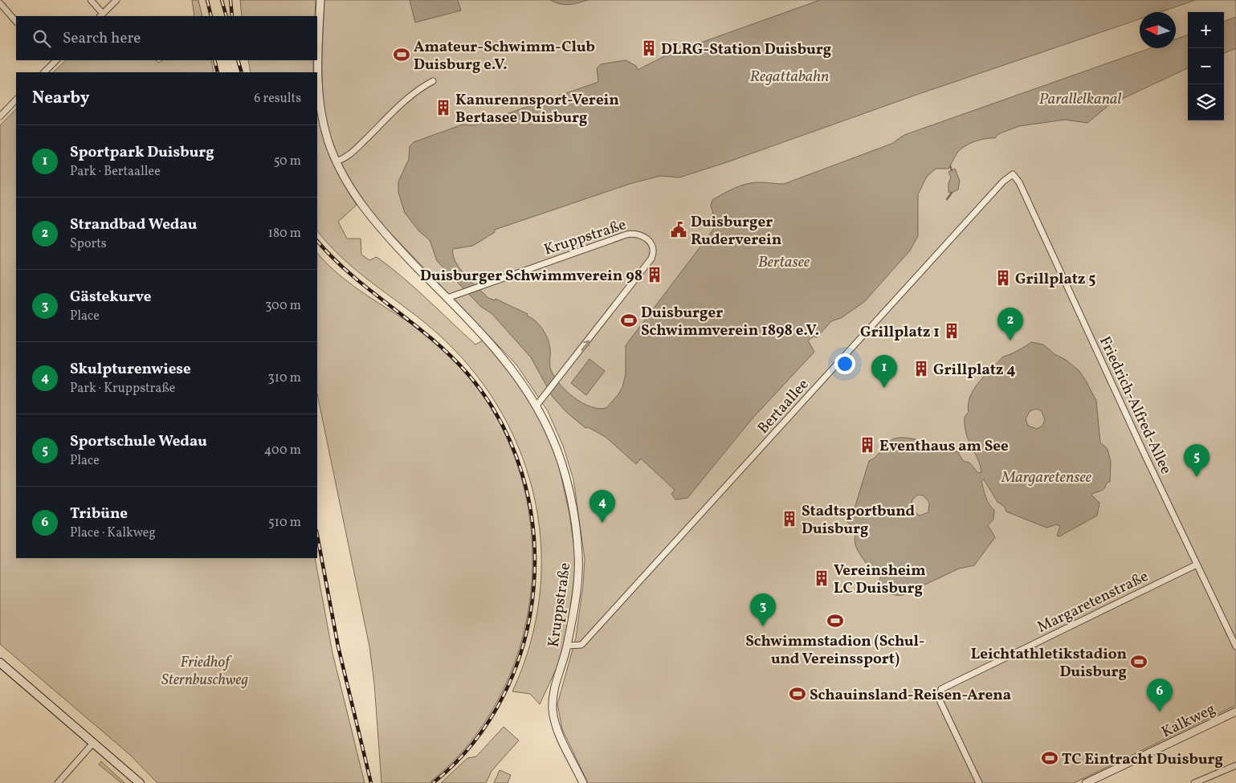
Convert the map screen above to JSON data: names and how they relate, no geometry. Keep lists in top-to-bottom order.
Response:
{
  "streets": {
    "street": [
      "Kruppstraße",
      "Friedrich-Alfred-Allee",
      "Bertaallee",
      "Margaretenstraße",
      "Kalkweg"
    ]
  },
  "crossings": [
    ["Kruppstraße", "Bertaallee"],
    ["Friedrich-Alfred-Allee", "Bertaallee"],
    ["Friedrich-Alfred-Allee", "Margaretenstraße"]
  ],
  "water": [
    "Regattabahn",
    "Parallelkanal",
    "Bertasee",
    "Margaretensee"
  ],
  "parks": ["Friedhof Sternbuschweg"],
  "places": {
    "building": [
      "DLRG-Station Duisburg",
      "Kanurennsport-Verein Bertasee Duisburg",
      "Duisburger Schwimmverein 98",
      "Grillplatz 5",
      "Grillplatz 1",
      "Grillplatz 4",
      "Eventhaus am See",
      "Stadtsportbund Duisburg",
      "Vereinsheim LC Duisburg"
    ],
    "sports": [
      "Amateur-Schwimm-Club Duisburg e.V.",
      "Duisburger Schwimmverein 1898 e.V.",
      "Schwimmstadion (Schul- und Vereinssport)",
      "Leichtathletikstadion Duisburg",
      "Schauinsland-Reisen-Arena",
      "TC Eintracht Duisburg"
    ],
    "public building": ["Duisburger Ruderverein"]
  },
  "north": "left",
  "page": {
    "map_buttons": ["+", "−"],
    "search": "Search here",
    "heading": ["Nearby", "6 results"],
    "list": [
      {
        "mark": "1",
        "name": "Sportpark Duisburg",
        "note": "Park · Bertaallee",
        "value": "50 m"
      },
      {
        "mark": "2",
        "name": "Strandbad Wedau",
        "note": "Sports",
        "value": "180 m"
      },
      {
        "mark": "3",
        "name": "Gästekurve",
        "note": "Place",
        "value": "300 m"
      },
      {
        "mark": "4",
        "name": "Skulpturenwiese",
        "note": "Park · Kruppstraße",
        "value": "310 m"
      },
      {
        "mark": "5",
        "name": "Sportschule Wedau",
        "note": "Place",
        "value": "400 m"
      },
      {
        "mark": "6",
        "name": "Tribüne",
        "note": "Place · Kalkweg",
        "value": "510 m"
      }
    ],
    "pins": [
      "2",
      "1",
      "5",
      "4",
      "3",
      "6"
    ]
  }
}
